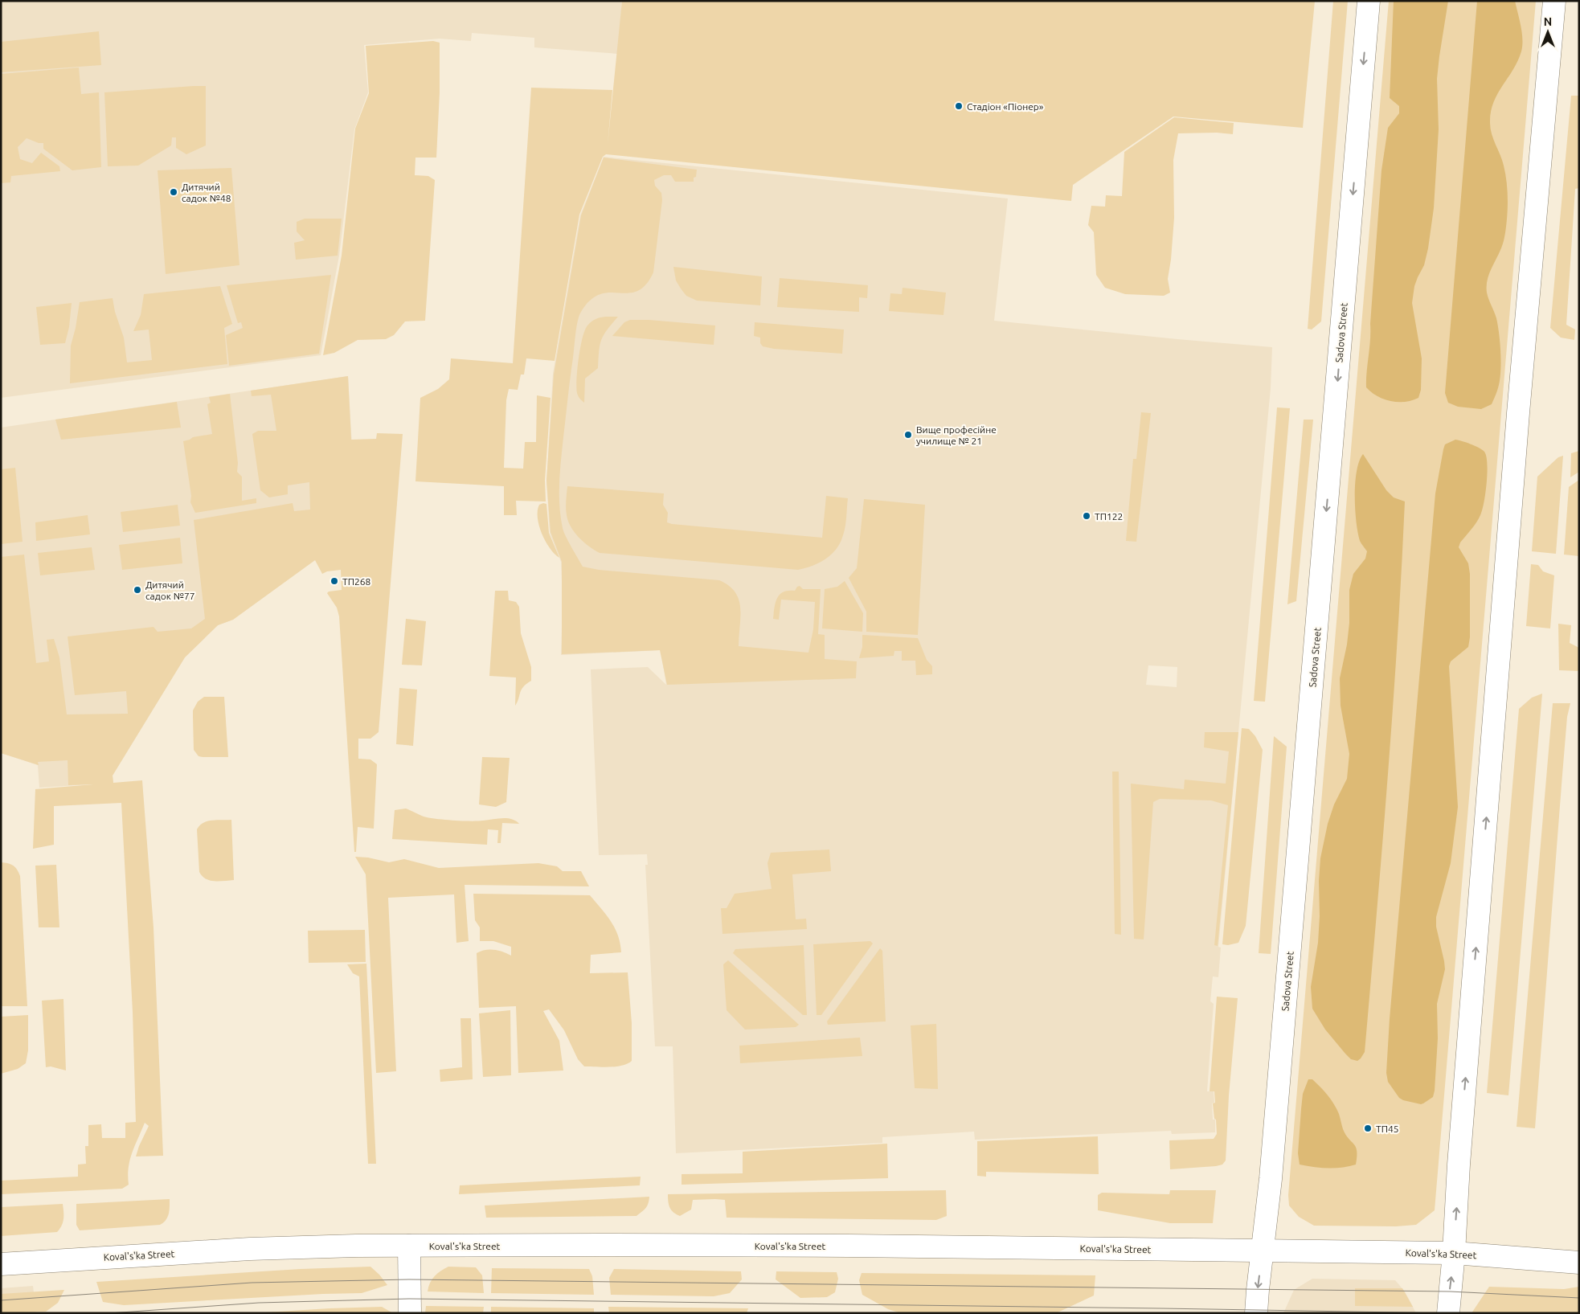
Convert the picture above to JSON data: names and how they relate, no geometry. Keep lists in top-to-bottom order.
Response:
{
  "streets": {
    "street": ["Sadova Street", "Koval's'ka Street"]
  },
  "crossings": [
    ["Sadova Street", "Koval's'ka Street"]
  ],
  "places": [
    "Стадіон «Піонер»",
    "Дитячий садок №48",
    "Вище професійне училище № 21",
    "ТП122",
    "ТП268",
    "Дитячий садок №77",
    "ТП45"
  ],
  "north": "top"
}
